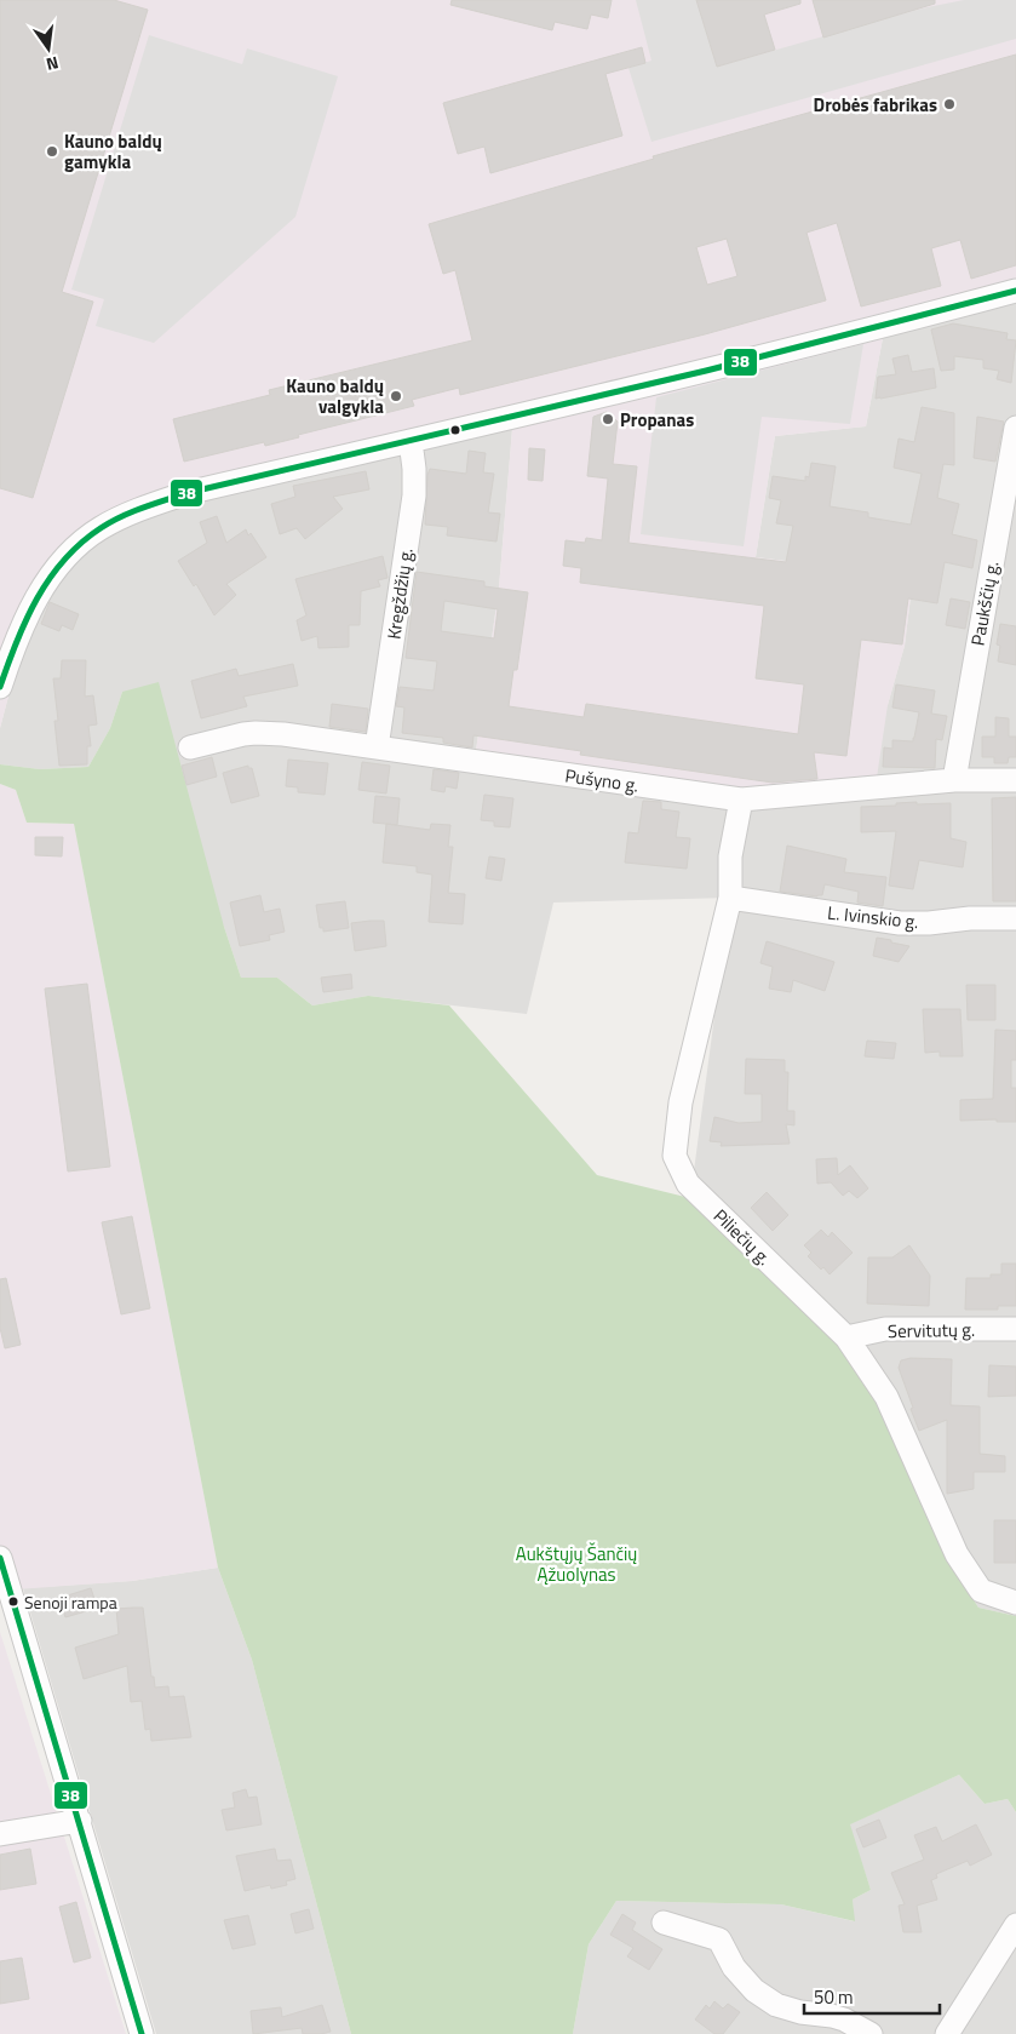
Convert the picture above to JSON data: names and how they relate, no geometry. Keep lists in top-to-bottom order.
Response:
{
  "streets": {
    "street": [
      "Kregždžių g.",
      "Paukščių g.",
      "Pušyno g.",
      "L. Ivinskio g.",
      "Piliečių g.",
      "Servitutų g."
    ]
  },
  "crossings": [
    ["Kregždžių g.", "Pušyno g."],
    ["Paukščių g.", "Pušyno g."],
    ["Pušyno g.", "Piliečių g."],
    ["L. Ivinskio g.", "Piliečių g."],
    ["Piliečių g.", "Servitutų g."]
  ],
  "parks": ["Aukštųjų Šančių Ąžuolynas"],
  "places": [
    "Drobės fabrikas",
    "Kauno baldų gamykla",
    "Kauno baldų valgykla",
    "Propanas",
    "Senoji rampa"
  ],
  "lines": ["transit line 38"],
  "scale_bar": "50 m",
  "north": "bottom"
}
